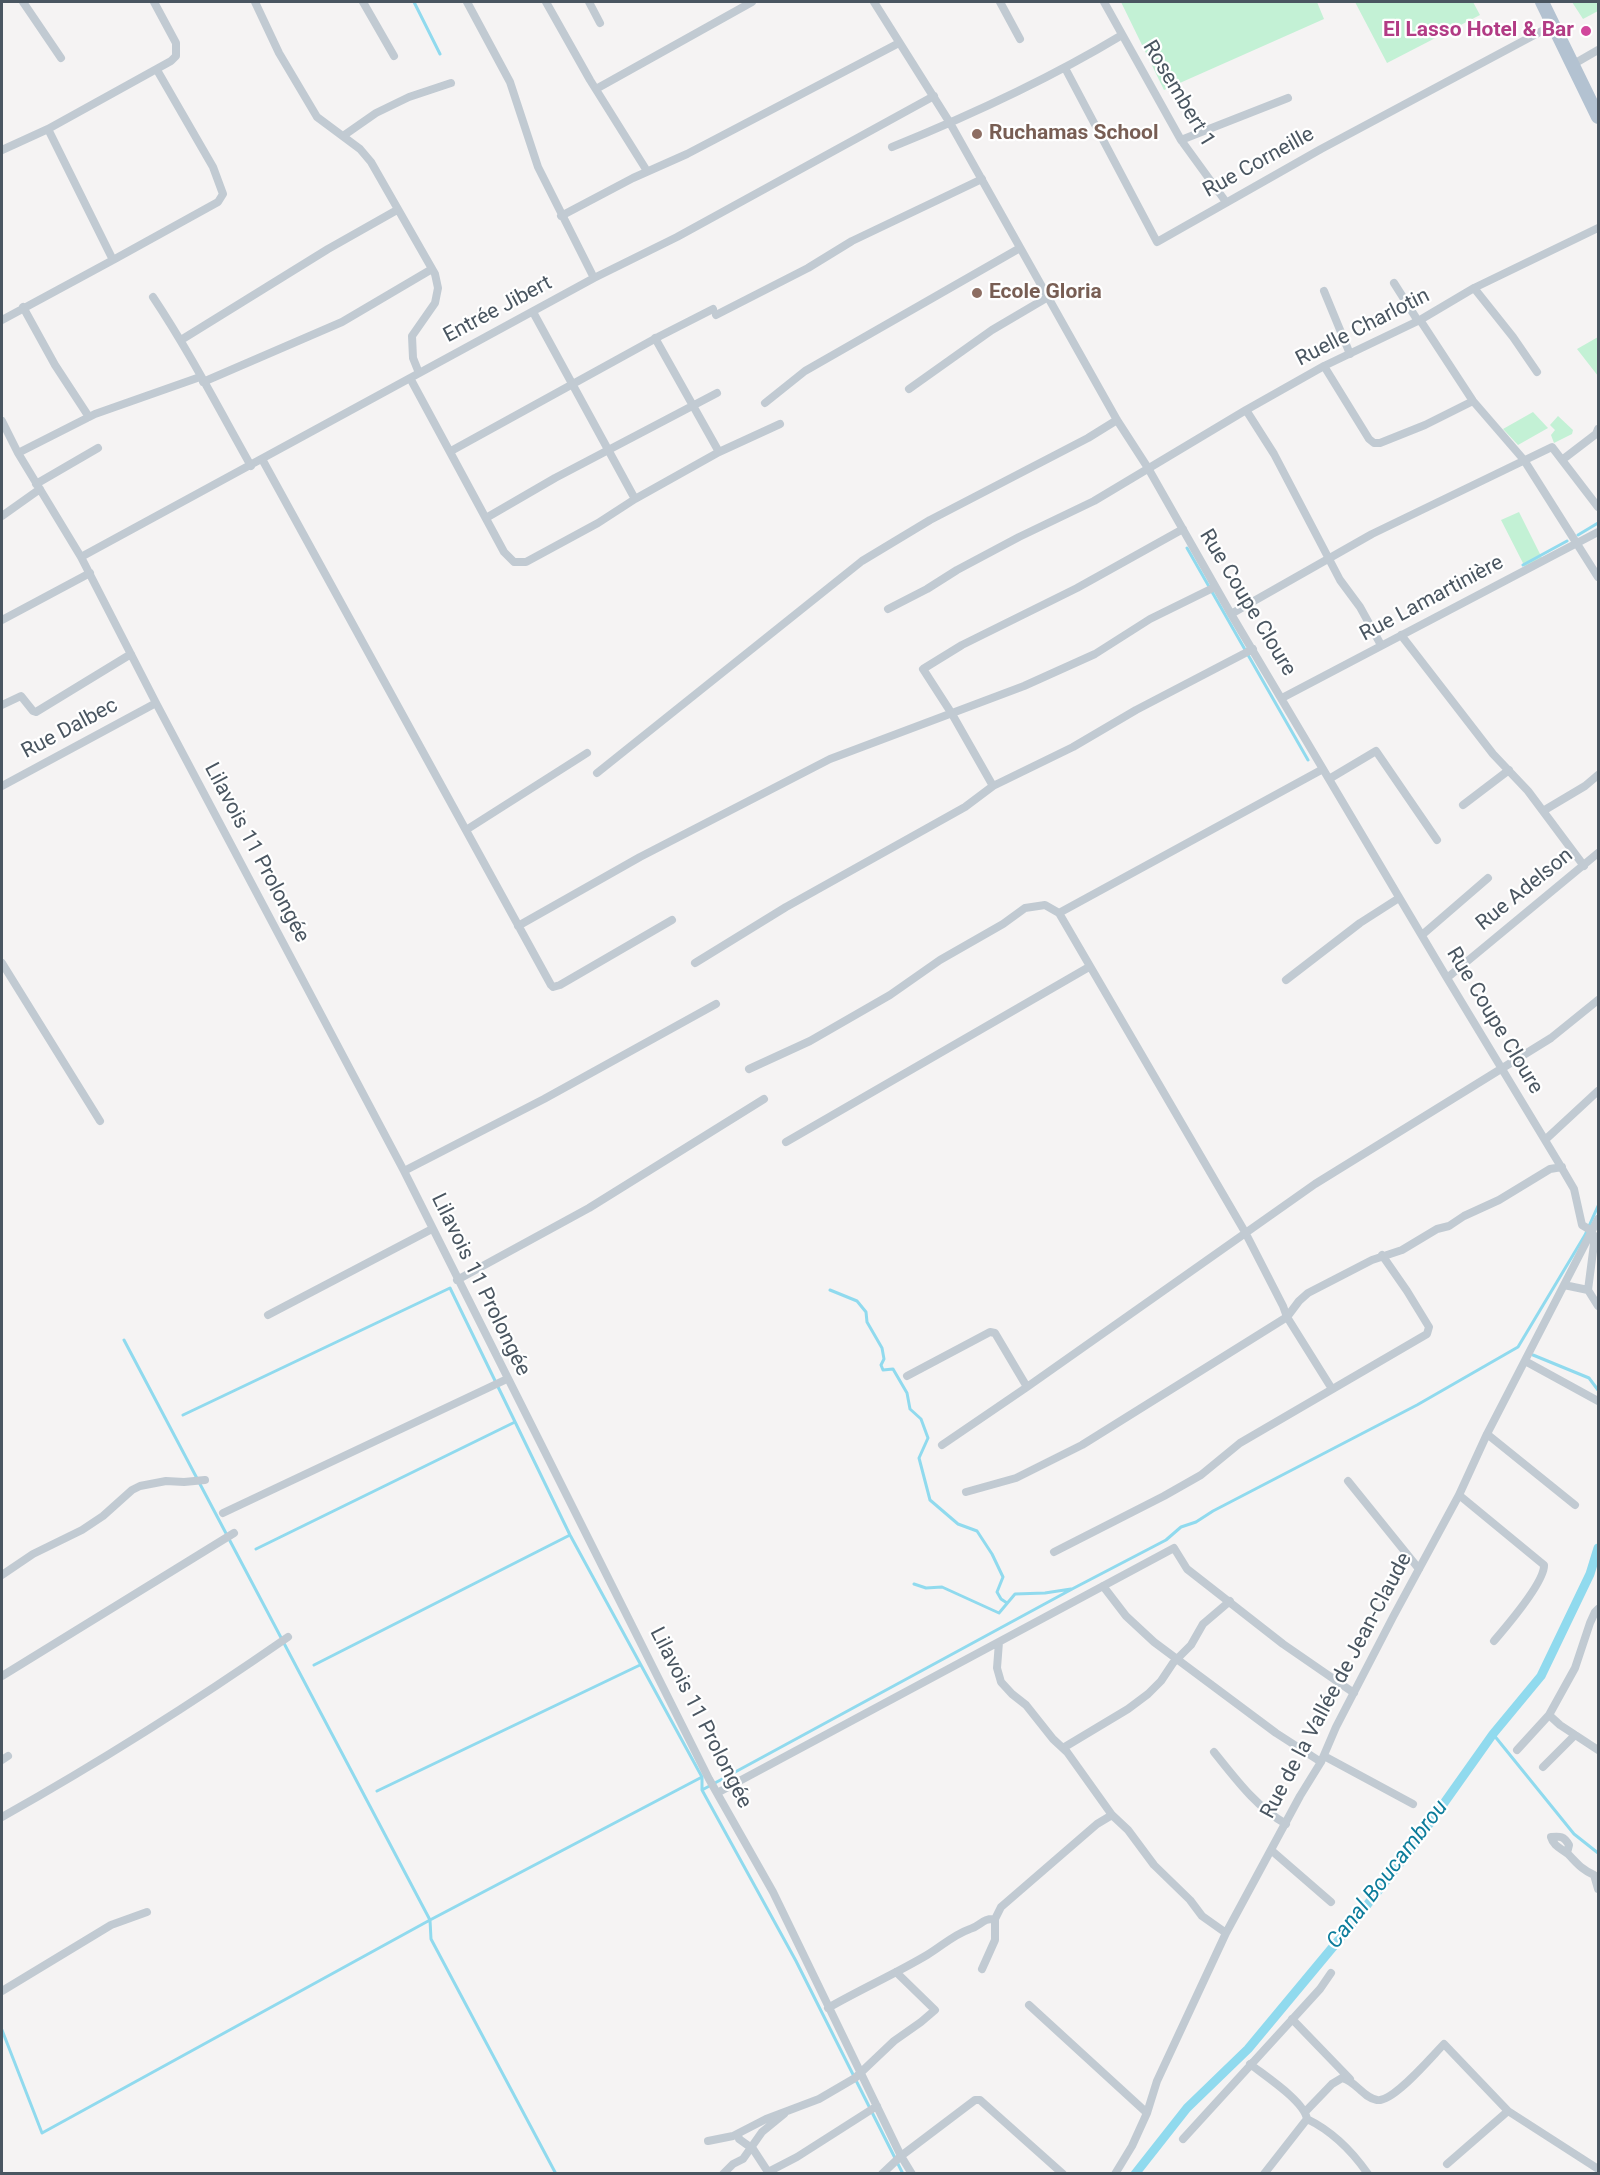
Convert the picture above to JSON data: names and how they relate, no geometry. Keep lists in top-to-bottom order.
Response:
{
  "streets": {
    "street": [
      "Rosembert 1",
      "Rue Corneille",
      "Entrée Jibert",
      "Ruelle Charlotin",
      "Rue Lamartinière",
      "Rue Coupe Cloure",
      "Rue Dalbec",
      "Lilavois 11 Prolongée",
      "Rue Adelson",
      "Rue de la Vallée de Jean-Claude"
    ]
  },
  "crossings": [
    ["Rosembert 1", "Rue Corneille"],
    ["Entrée Jibert", "Rue Coupe Cloure"],
    ["Entrée Jibert", "Lilavois 11 Prolongée"],
    ["Ruelle Charlotin", "Rue Coupe Cloure"],
    ["Rue Lamartinière", "Rue Coupe Cloure"],
    ["Rue Coupe Cloure", "Rue Adelson"],
    ["Rue Coupe Cloure", "Rue de la Vallée de Jean-Claude"],
    ["Rue Dalbec", "Lilavois 11 Prolongée"]
  ],
  "water": ["Canal Boucambrou"],
  "places": ["El Lasso Hotel & Bar", "Ruchamas School", "Ecole Gloria"]
}
